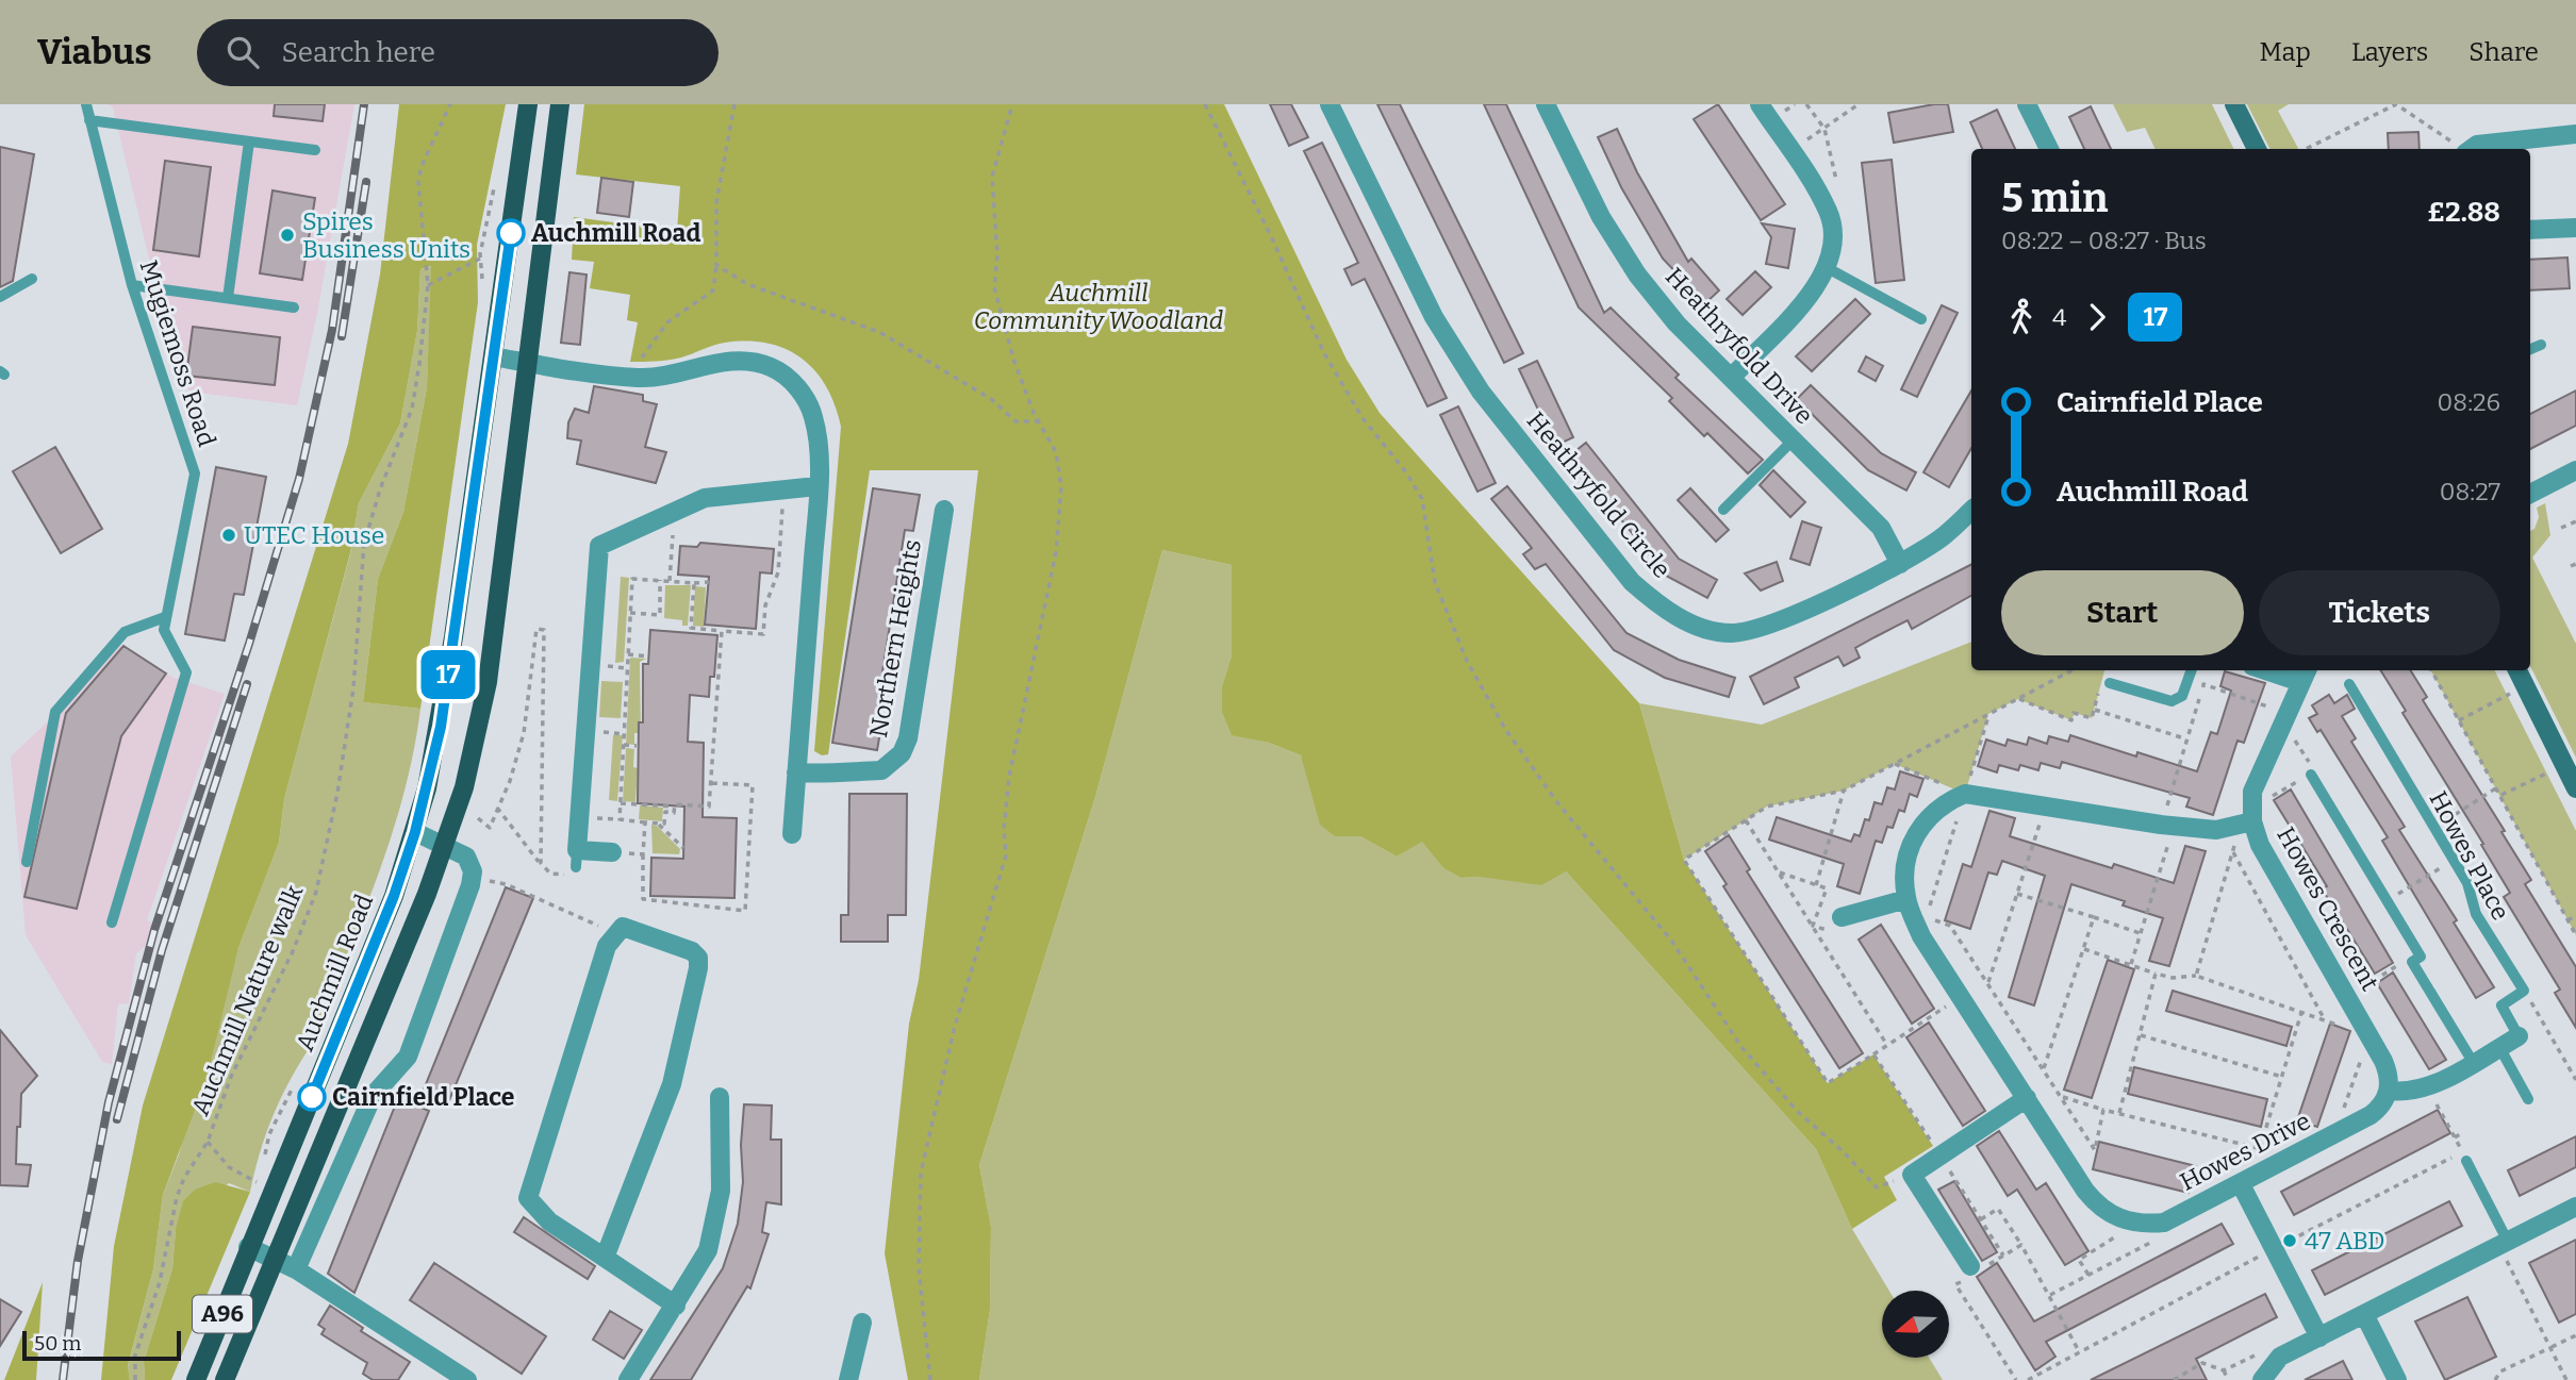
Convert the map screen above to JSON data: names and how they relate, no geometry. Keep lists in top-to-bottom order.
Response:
{
  "streets": {
    "main road": ["Auchmill Road", "A96"],
    "street": [
      "Heathryfold Drive",
      "Heathryfold Circle",
      "Northern Heights",
      "Howes Crescent",
      "Howes Drive"
    ],
    "lane": ["Mugiemoss Road", "Howes Place"],
    "path": ["Auchmill Nature walk"]
  },
  "crossings": [
    ["Heathryfold Drive", "Heathryfold Circle"],
    ["Howes Crescent", "Howes Drive"]
  ],
  "parks": ["Auchmill Community Woodland"],
  "places": [
    "Auchmill Road",
    "Spires Business Units",
    "UTEC House",
    "Cairnfield Place",
    "47 ABD"
  ],
  "lines": ["bus line 17"],
  "scale_bar": "50 m",
  "north": "left",
  "page": {
    "header": "Viabus",
    "search": "Search here",
    "nav": ["Map", "Layers", "Share"],
    "on_map": "17",
    "heading": ["5 min", "08:22 – 08:27 · Bus", "£2.88"],
    "legs": ["4", "17"],
    "list": [
      {
        "name": "Cairnfield Place",
        "value": "08:26"
      },
      {
        "name": "Auchmill Road",
        "value": "08:27"
      }
    ],
    "buttons": ["Start", "Tickets"],
    "scale": "50 m"
  }
}
